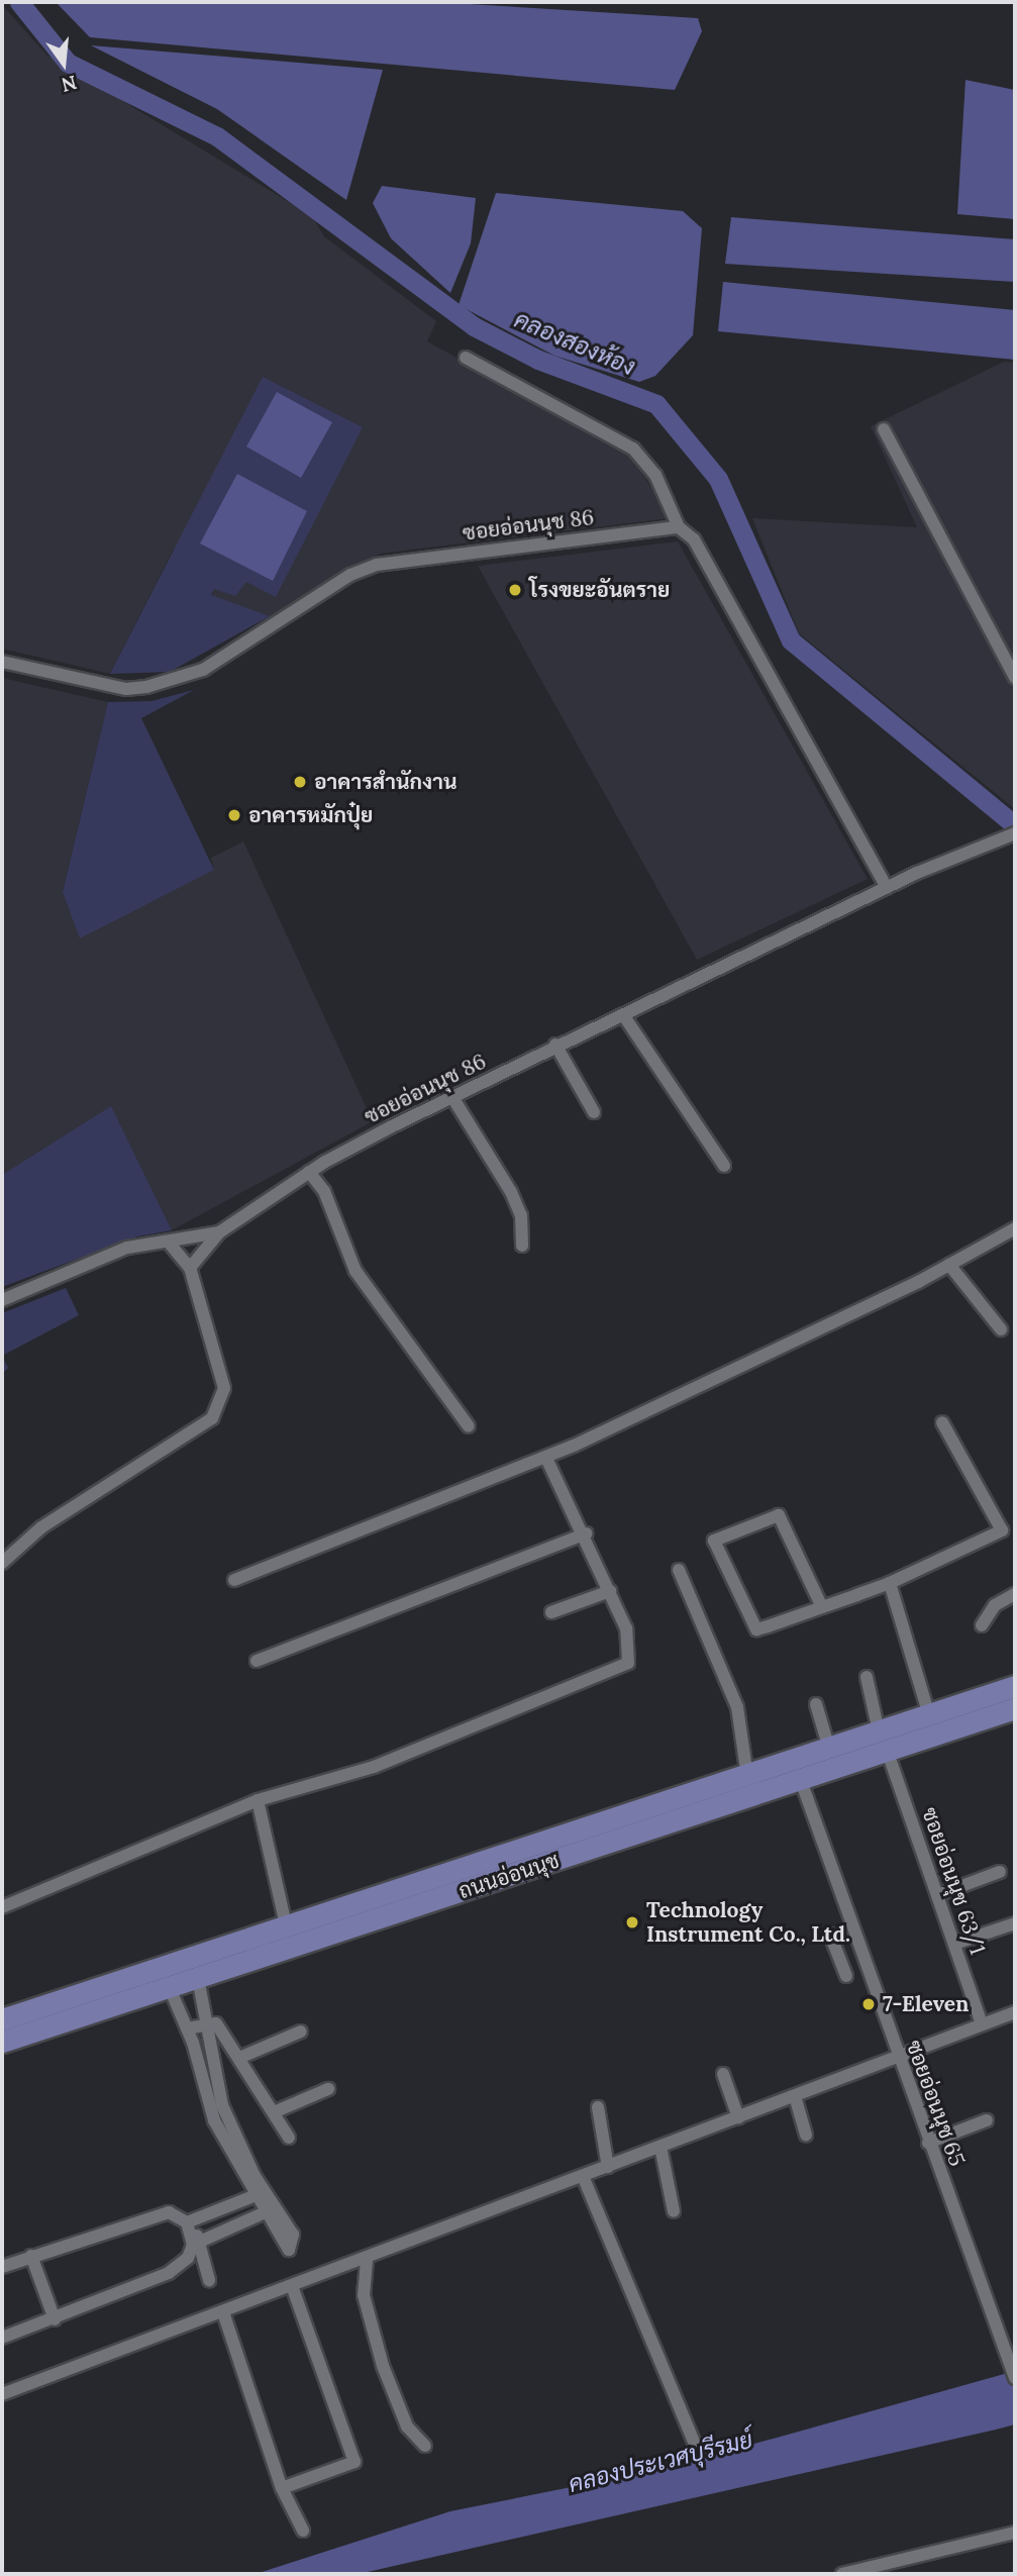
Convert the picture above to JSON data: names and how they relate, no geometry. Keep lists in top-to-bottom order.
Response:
{
  "streets": {
    "main road": ["ถนนอ่อนนุช"],
    "street": ["ซอยอ่อนนุช 86", "ซอยอ่อนนุช 63/1", "ซอยอ่อนนุช 65"]
  },
  "crossings": [
    ["ถนนอ่อนนุช", "ซอยอ่อนนุช 63/1"],
    ["ถนนอ่อนนุช", "ซอยอ่อนนุช 65"]
  ],
  "water": ["คลองสองห้อง", "คลองประเวศบุรีรมย์"],
  "places": [
    "โรงขยะอันตราย",
    "อาคารสำนักงาน",
    "อาคารหมักปุ๋ย",
    "Technology Instrument Co., Ltd.",
    "7-Eleven"
  ],
  "north": "bottom"
}
